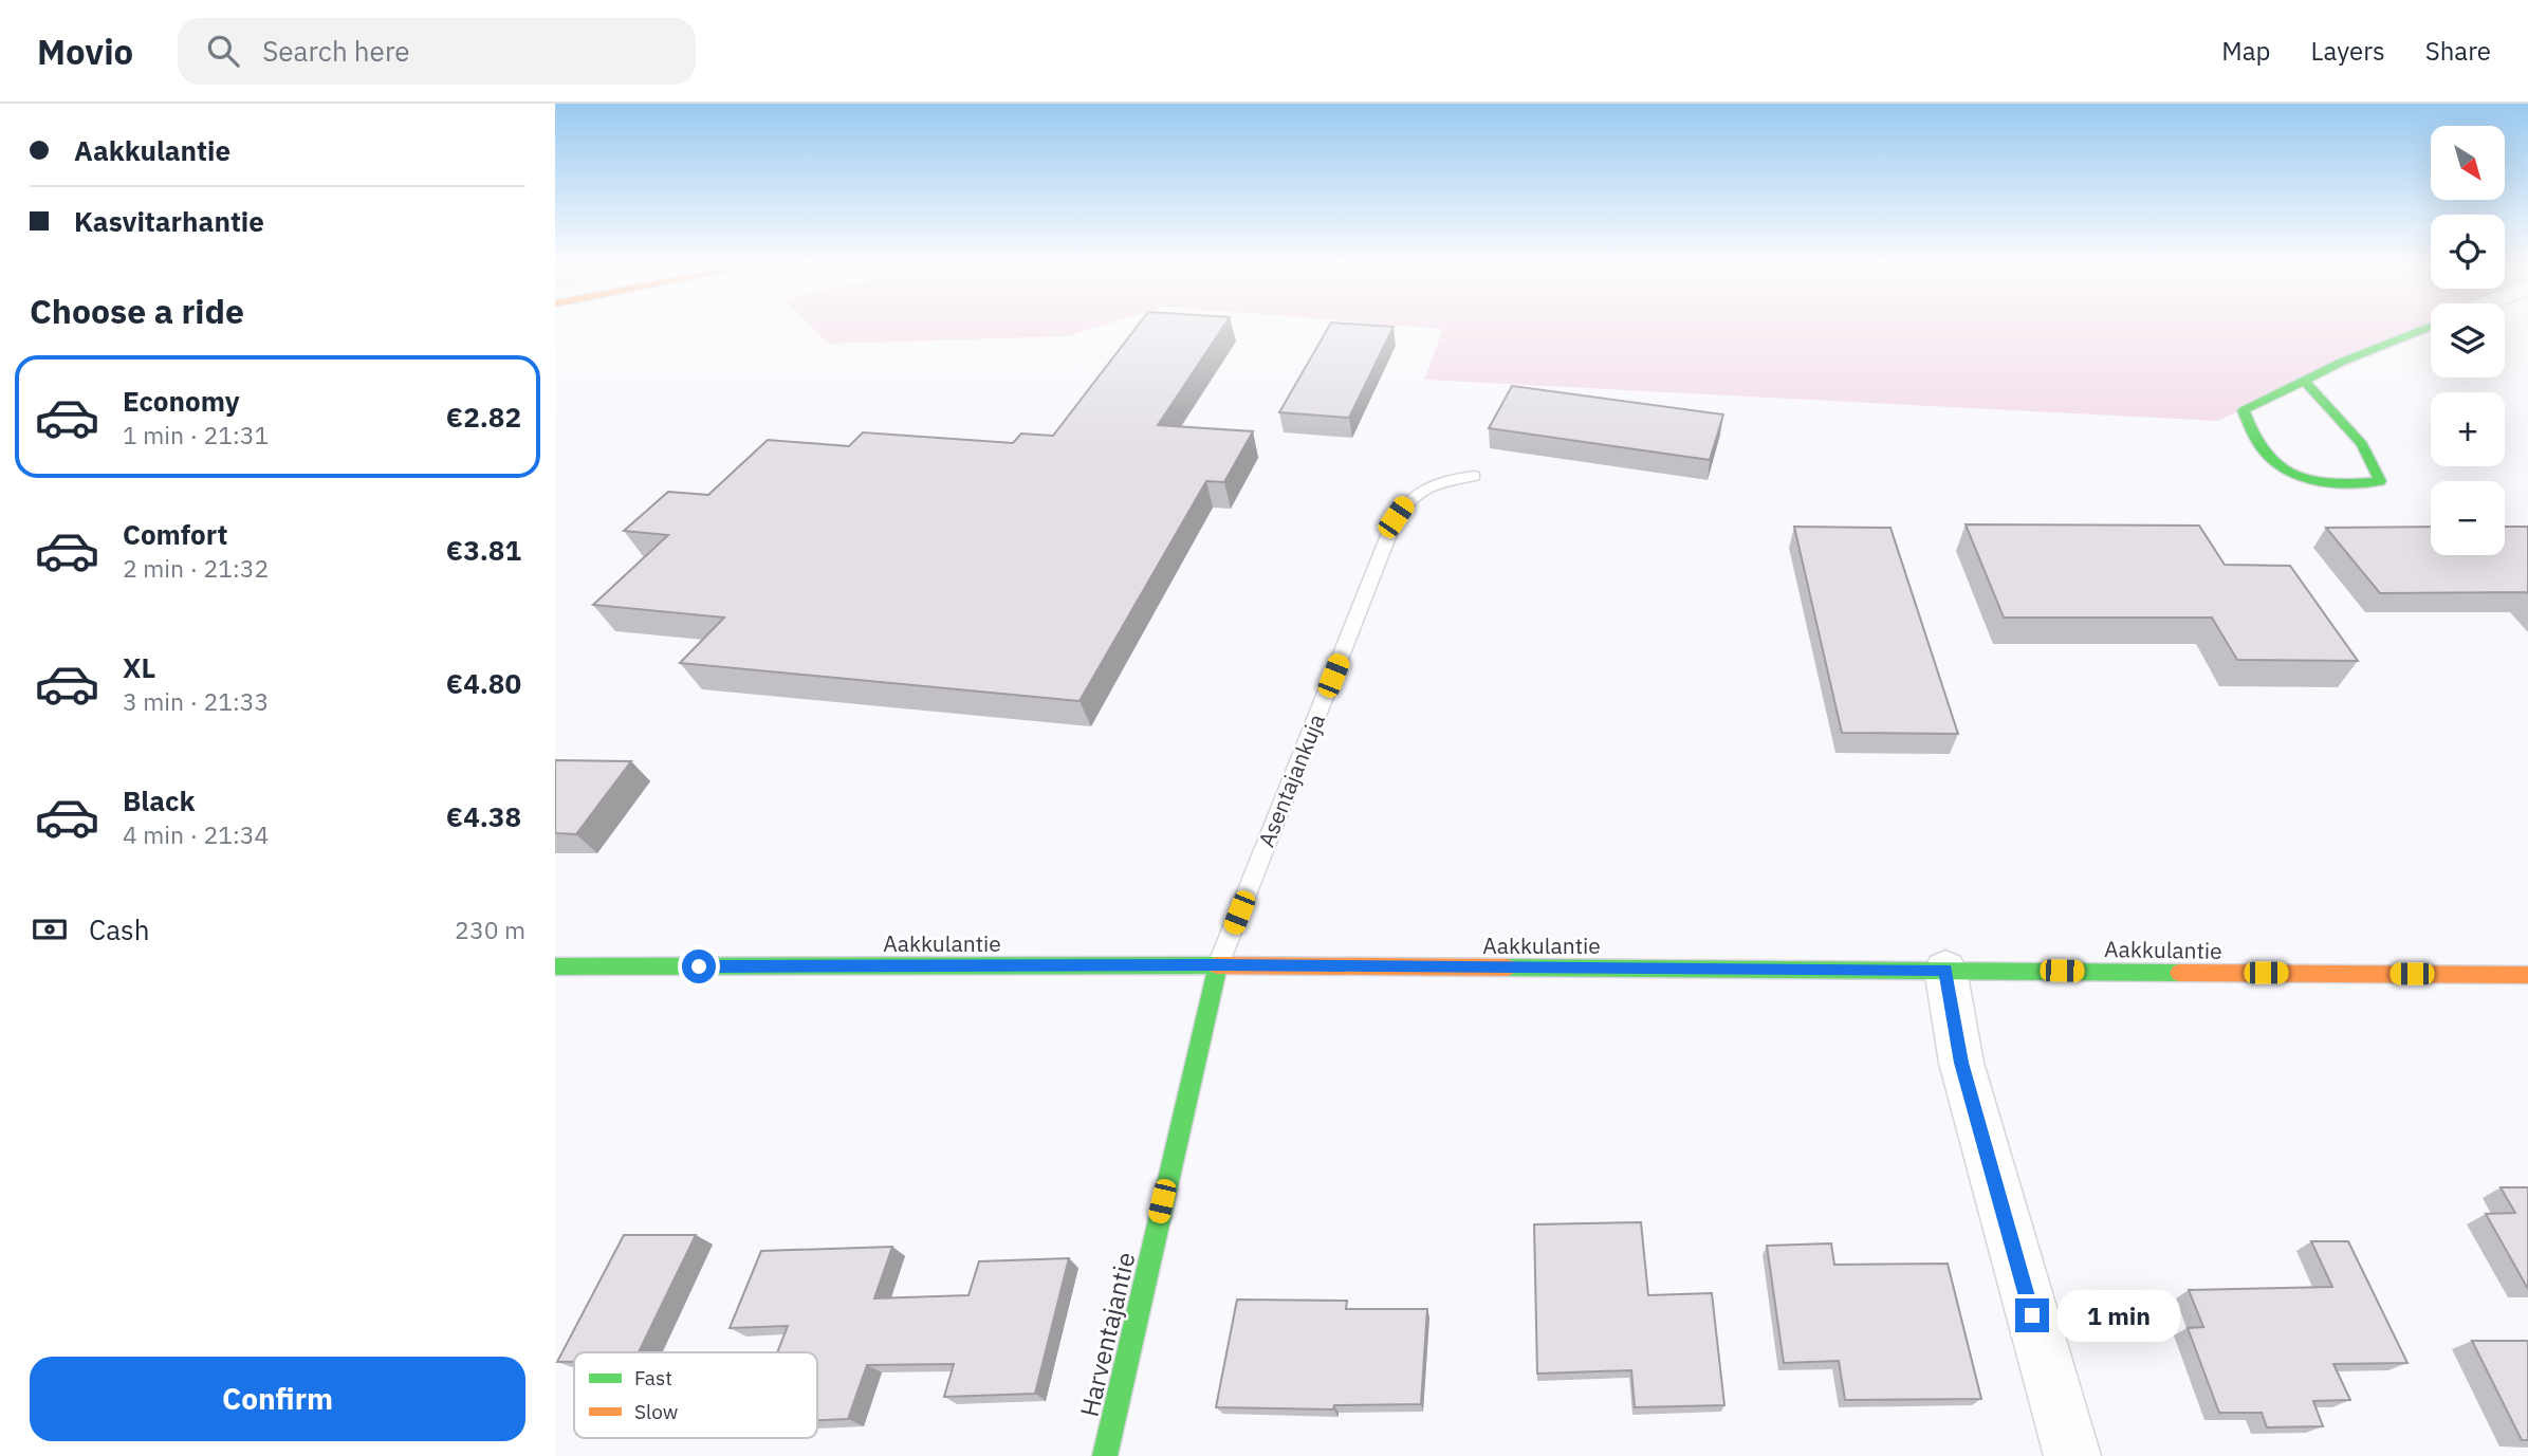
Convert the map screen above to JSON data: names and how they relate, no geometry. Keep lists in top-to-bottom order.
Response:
{
  "streets": {
    "main road": ["Aakkulantie", "Harventajantie"],
    "lane": ["Asentajankuja"]
  },
  "crossings": [
    ["Asentajankuja", "Aakkulantie"],
    ["Asentajankuja", "Harventajantie"],
    ["Aakkulantie", "Harventajantie"]
  ],
  "legend": ["Fast", "Slow"],
  "north": "bottom right",
  "page": {
    "header": "Movio",
    "search": "Search here",
    "nav": ["Map", "Layers", "Share"],
    "banner": ["Aakkulantie", "Kasvitarhantie"],
    "map_buttons": ["+", "−"],
    "heading": "Choose a ride",
    "list": [
      {
        "name": "Economy",
        "note": "1 min · 21:31",
        "value": "€2.82"
      },
      {
        "name": "Comfort",
        "note": "2 min · 21:32",
        "value": "€3.81"
      },
      {
        "name": "XL",
        "note": "3 min · 21:33",
        "value": "€4.80"
      },
      {
        "name": "Black",
        "note": "4 min · 21:34",
        "value": "€4.38"
      }
    ],
    "pay": ["Cash", "230 m"],
    "bubble": "1 min",
    "buttons": "Confirm"
  }
}
